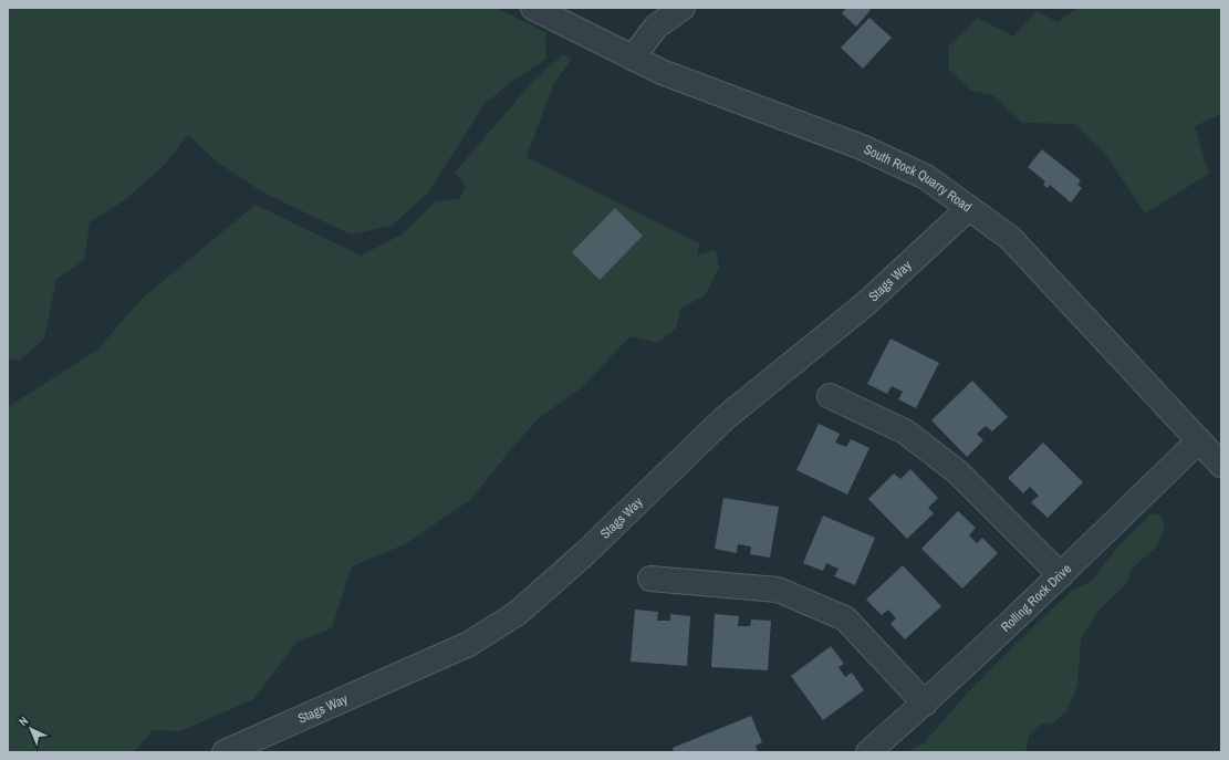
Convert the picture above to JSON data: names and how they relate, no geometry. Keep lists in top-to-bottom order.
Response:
{
  "streets": {
    "street": ["South Rock Quarry Road", "Stags Way", "Rolling Rock Drive"]
  },
  "crossings": [
    ["South Rock Quarry Road", "Stags Way"],
    ["South Rock Quarry Road", "Rolling Rock Drive"]
  ],
  "north": "top left"
}
